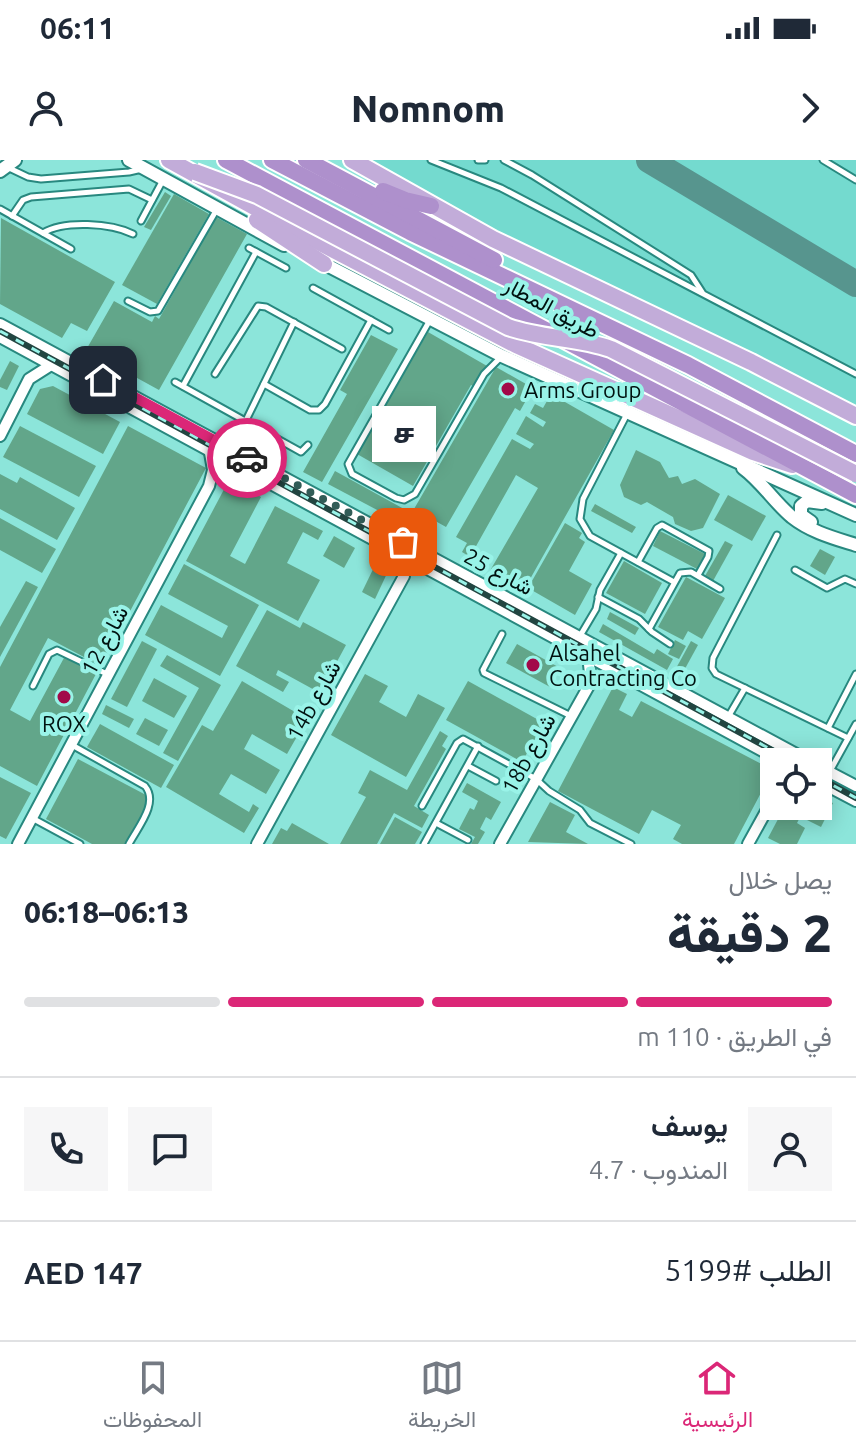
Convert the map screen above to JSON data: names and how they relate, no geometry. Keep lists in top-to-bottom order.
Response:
{
  "streets": {
    "highway": ["طريق المطار"],
    "street": [
      "شارع 25",
      "شارع 12",
      "14b شارع",
      "18b شارع"
    ]
  },
  "crossings": [
    ["شارع 25", "شارع 12"]
  ],
  "places": [
    "Arms Group",
    "ச",
    "Alsahel Contracting Co",
    "ROX"
  ],
  "page": {
    "status": "06:11",
    "header": "Nomnom",
    "bubble": "ச",
    "heading": ["2 دقيقة", "يصل خلال", "06:13–06:18"],
    "panel": [
      "يوسف",
      "المندوب · 4.7",
      "الطلب #5199",
      "AED 147"
    ],
    "bar": "في الطريق · 110 m",
    "tabs": ["الرئيسية", "الخريطة", "المحفوظات"]
  }
}
